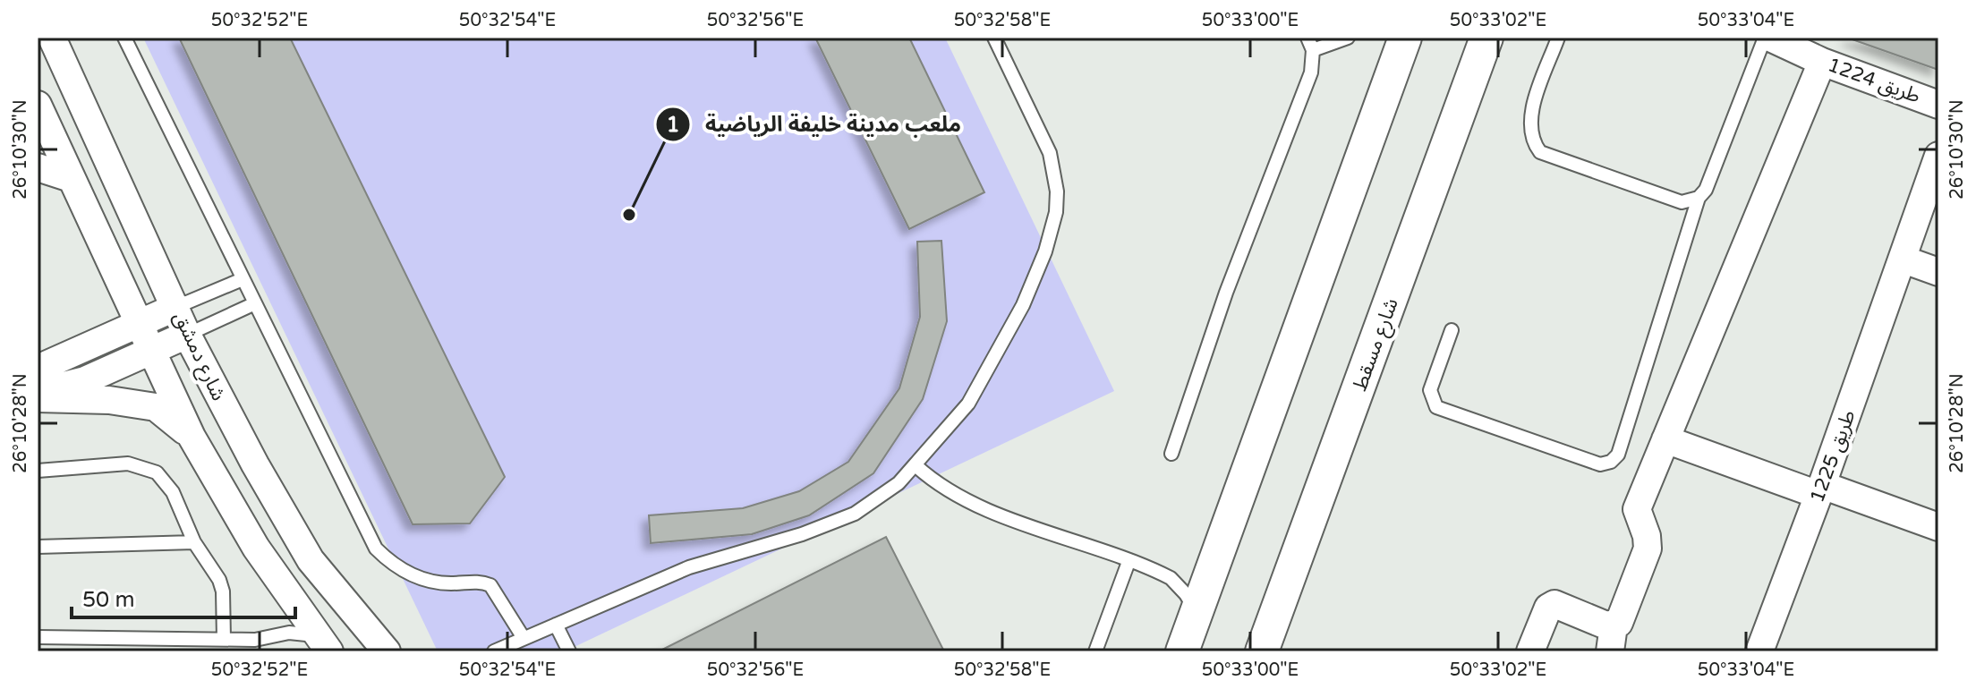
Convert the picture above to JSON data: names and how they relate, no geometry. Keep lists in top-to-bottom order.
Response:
{
  "streets": {
    "street": [
      "طريق 1224",
      "شارع مسقط",
      "شارع دمشق",
      "طريق 1225"
    ]
  },
  "places": ["ملعب مدينة خليفة الرياضية"],
  "scale_bar": "50 m",
  "coordinates": [
    "50°32'52\"E",
    "50°32'54\"E",
    "50°32'56\"E",
    "50°32'58\"E",
    "50°33'00\"E",
    "50°33'02\"E",
    "50°33'04\"E",
    "26°10'30\"N",
    "26°10'28\"N"
  ]
}
